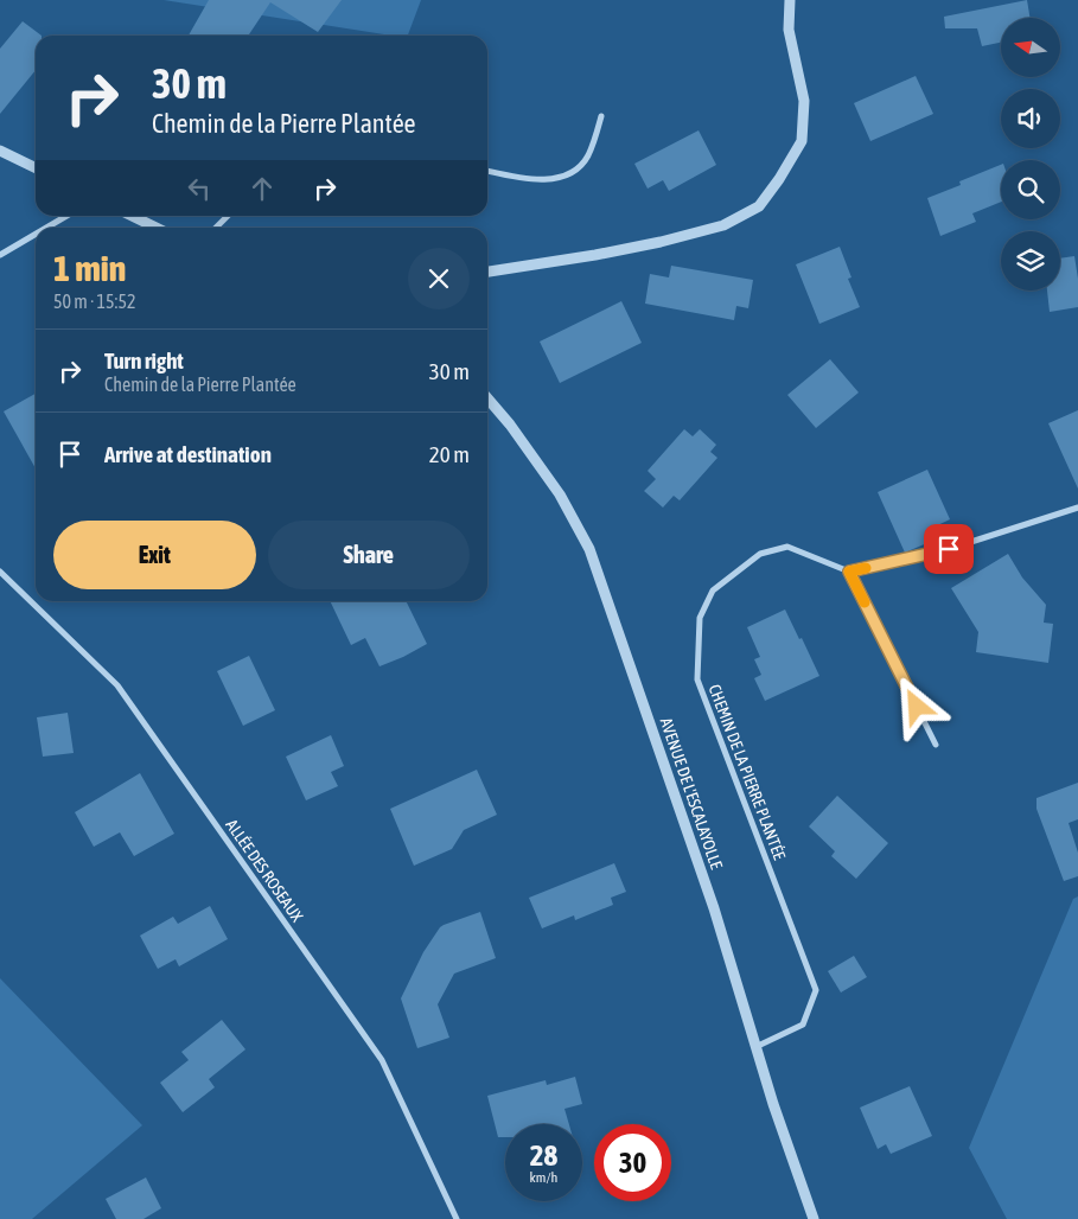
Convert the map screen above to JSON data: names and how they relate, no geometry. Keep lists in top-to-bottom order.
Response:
{
  "streets": {
    "street": ["CHEMIN DE LA PIERRE PLANTÉE", "AVENUE DE L'ESCALAYOLLE", "ALLÉE DES ROSEAUX"]
  },
  "crossings": [
    ["CHEMIN DE LA PIERRE PLANTÉE", "AVENUE DE L'ESCALAYOLLE"]
  ],
  "north": "left",
  "page": {
    "turn": ["30 m", "Chemin de la Pierre Plantée"],
    "heading": ["1 min", "50 m · 15:52"],
    "list": [
      {
        "name": "Turn right",
        "note": "Chemin de la Pierre Plantée",
        "value": "30 m"
      },
      {
        "name": "Arrive at destination",
        "value": "20 m"
      }
    ],
    "buttons": ["Exit", "Share"],
    "speed": "28 km/h",
    "limit": "30"
  }
}
